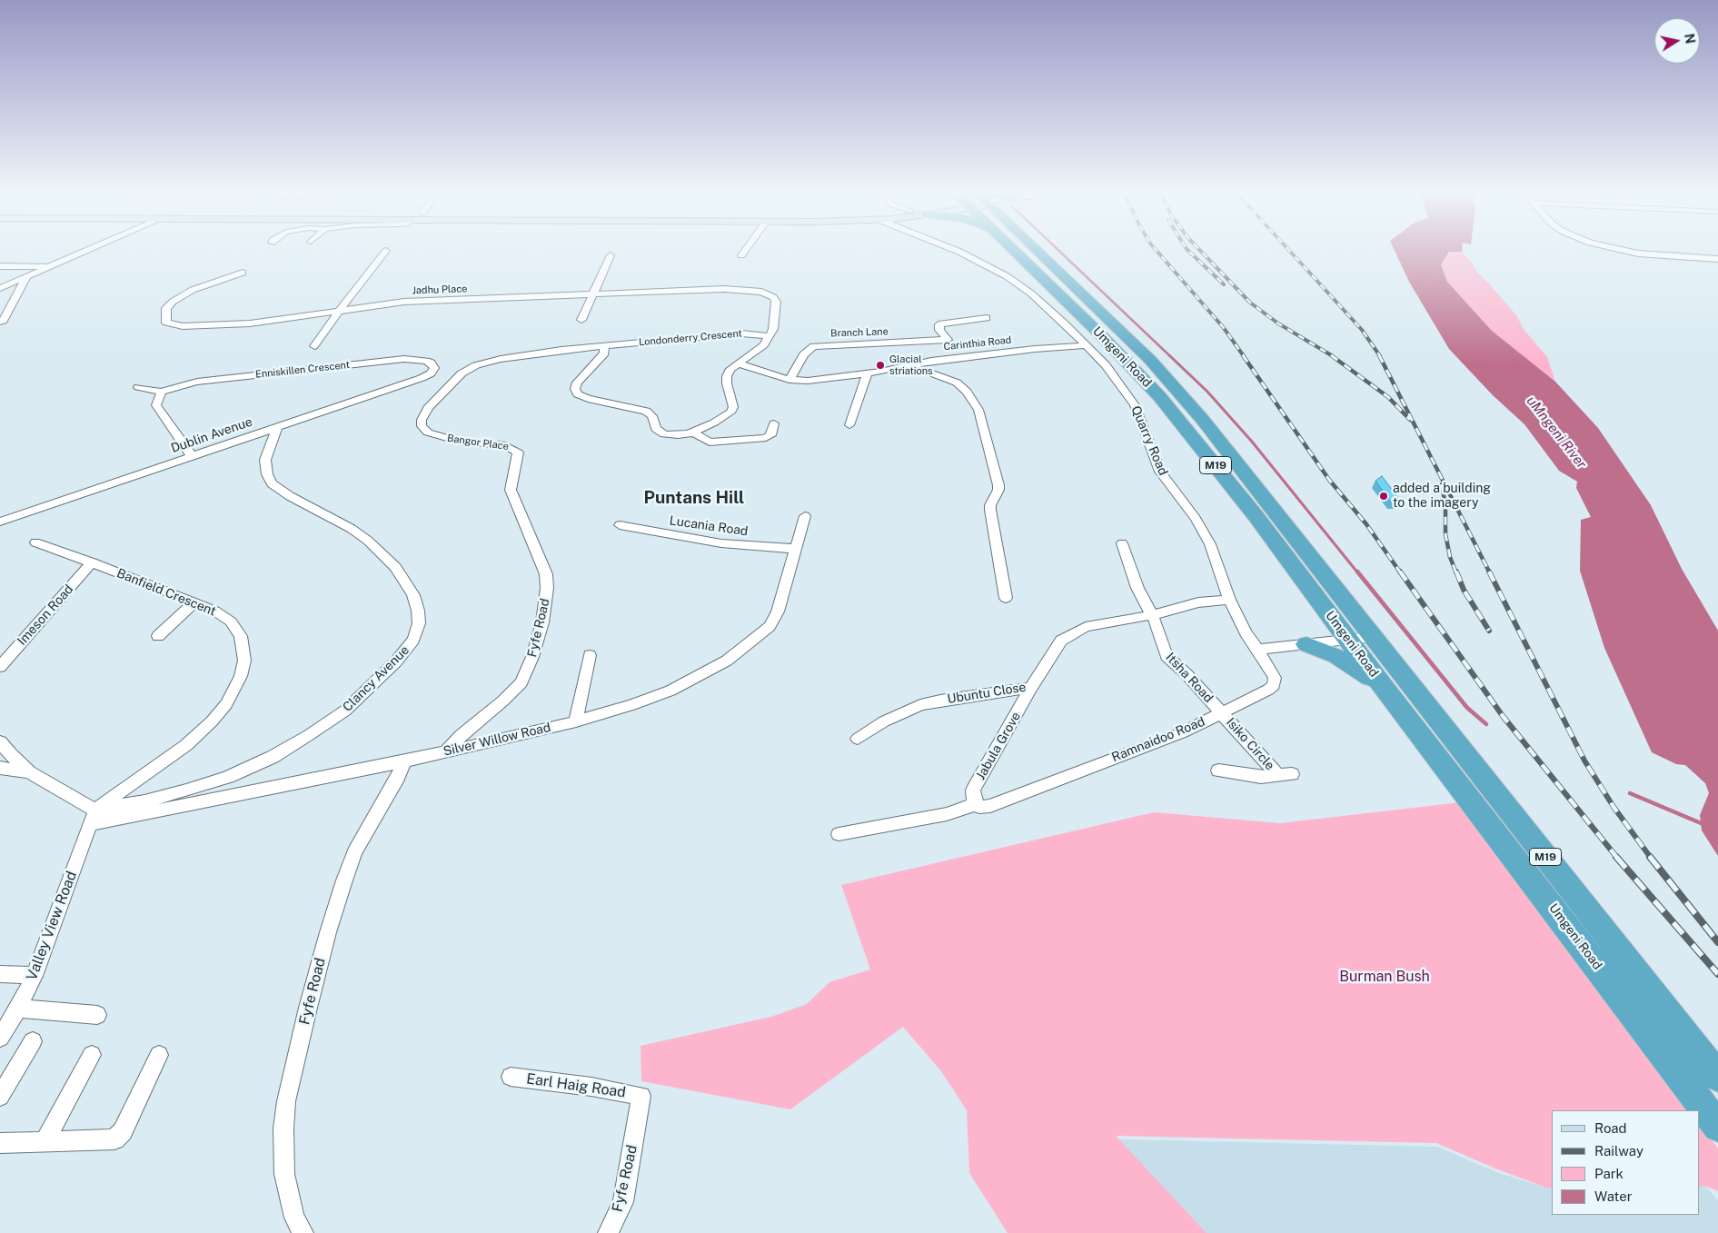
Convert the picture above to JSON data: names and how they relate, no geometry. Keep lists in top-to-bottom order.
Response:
{
  "streets": {
    "highway": ["Umgeni Road", "M19"],
    "street": [
      "Jadhu Place",
      "Branch Lane",
      "Londonderry Crescent",
      "Carinthia Road",
      "Enniskillen Crescent",
      "Dublin Avenue",
      "Quarry Road",
      "Bangor Place",
      "Lucania Road",
      "Banfield Crescent",
      "Imeson Road",
      "Fyfe Road",
      "Itsha Road",
      "Clancy Avenue",
      "Ubuntu Close",
      "Silver Willow Road",
      "Ramnaidoo Road",
      "Isiko Circle",
      "Jabula Grove",
      "Valley View Road",
      "Earl Haig Road"
    ]
  },
  "crossings": [
    ["Jadhu Place", "Londonderry Crescent"],
    ["Branch Lane", "Carinthia Road"],
    ["Londonderry Crescent", "Carinthia Road"],
    ["Londonderry Crescent", "Bangor Place"],
    ["Carinthia Road", "Quarry Road"],
    ["Enniskillen Crescent", "Dublin Avenue"],
    ["Dublin Avenue", "Clancy Avenue"],
    ["Quarry Road", "Ubuntu Close"],
    ["Quarry Road", "Ramnaidoo Road"],
    ["Bangor Place", "Fyfe Road"],
    ["Lucania Road", "Silver Willow Road"],
    ["Banfield Crescent", "Imeson Road"],
    ["Banfield Crescent", "Clancy Avenue"],
    ["Banfield Crescent", "Silver Willow Road"],
    ["Banfield Crescent", "Valley View Road"],
    ["Fyfe Road", "Silver Willow Road"],
    ["Fyfe Road", "Earl Haig Road"],
    ["Itsha Road", "Ubuntu Close"],
    ["Itsha Road", "Ramnaidoo Road"],
    ["Itsha Road", "Isiko Circle"],
    ["Clancy Avenue", "Silver Willow Road"],
    ["Clancy Avenue", "Valley View Road"],
    ["Ubuntu Close", "Jabula Grove"],
    ["Silver Willow Road", "Valley View Road"],
    ["Ramnaidoo Road", "Isiko Circle"],
    ["Ramnaidoo Road", "Jabula Grove"]
  ],
  "districts": ["Puntans Hill"],
  "water": ["uMngeni River"],
  "parks": ["Burman Bush"],
  "places": ["Glacial striations", "added a building to the imagery"],
  "legend": [
    "Road",
    "Railway",
    "Park",
    "Water"
  ],
  "north": "right"
}
